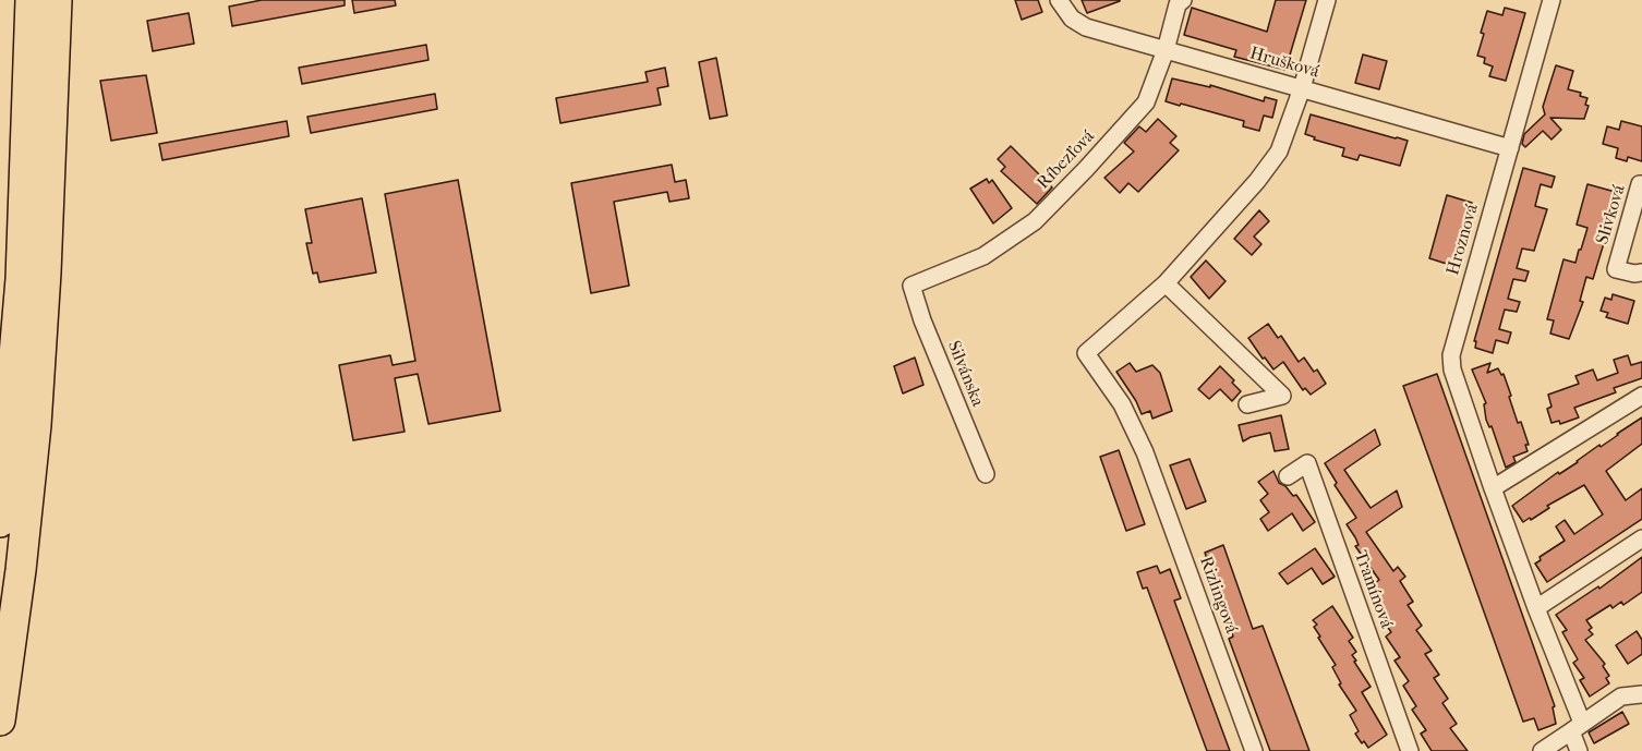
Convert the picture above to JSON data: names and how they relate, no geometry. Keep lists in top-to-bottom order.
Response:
{
  "streets": {
    "street": [
      "Hrušková",
      "Ríbezľová",
      "Slivková",
      "Hroznová",
      "Silvánska",
      "Tramínová",
      "Rizlingová"
    ]
  },
  "crossings": [
    ["Hrušková", "Ríbezľová"],
    ["Hrušková", "Hroznová"],
    ["Ríbezľová", "Silvánska"]
  ]
}
